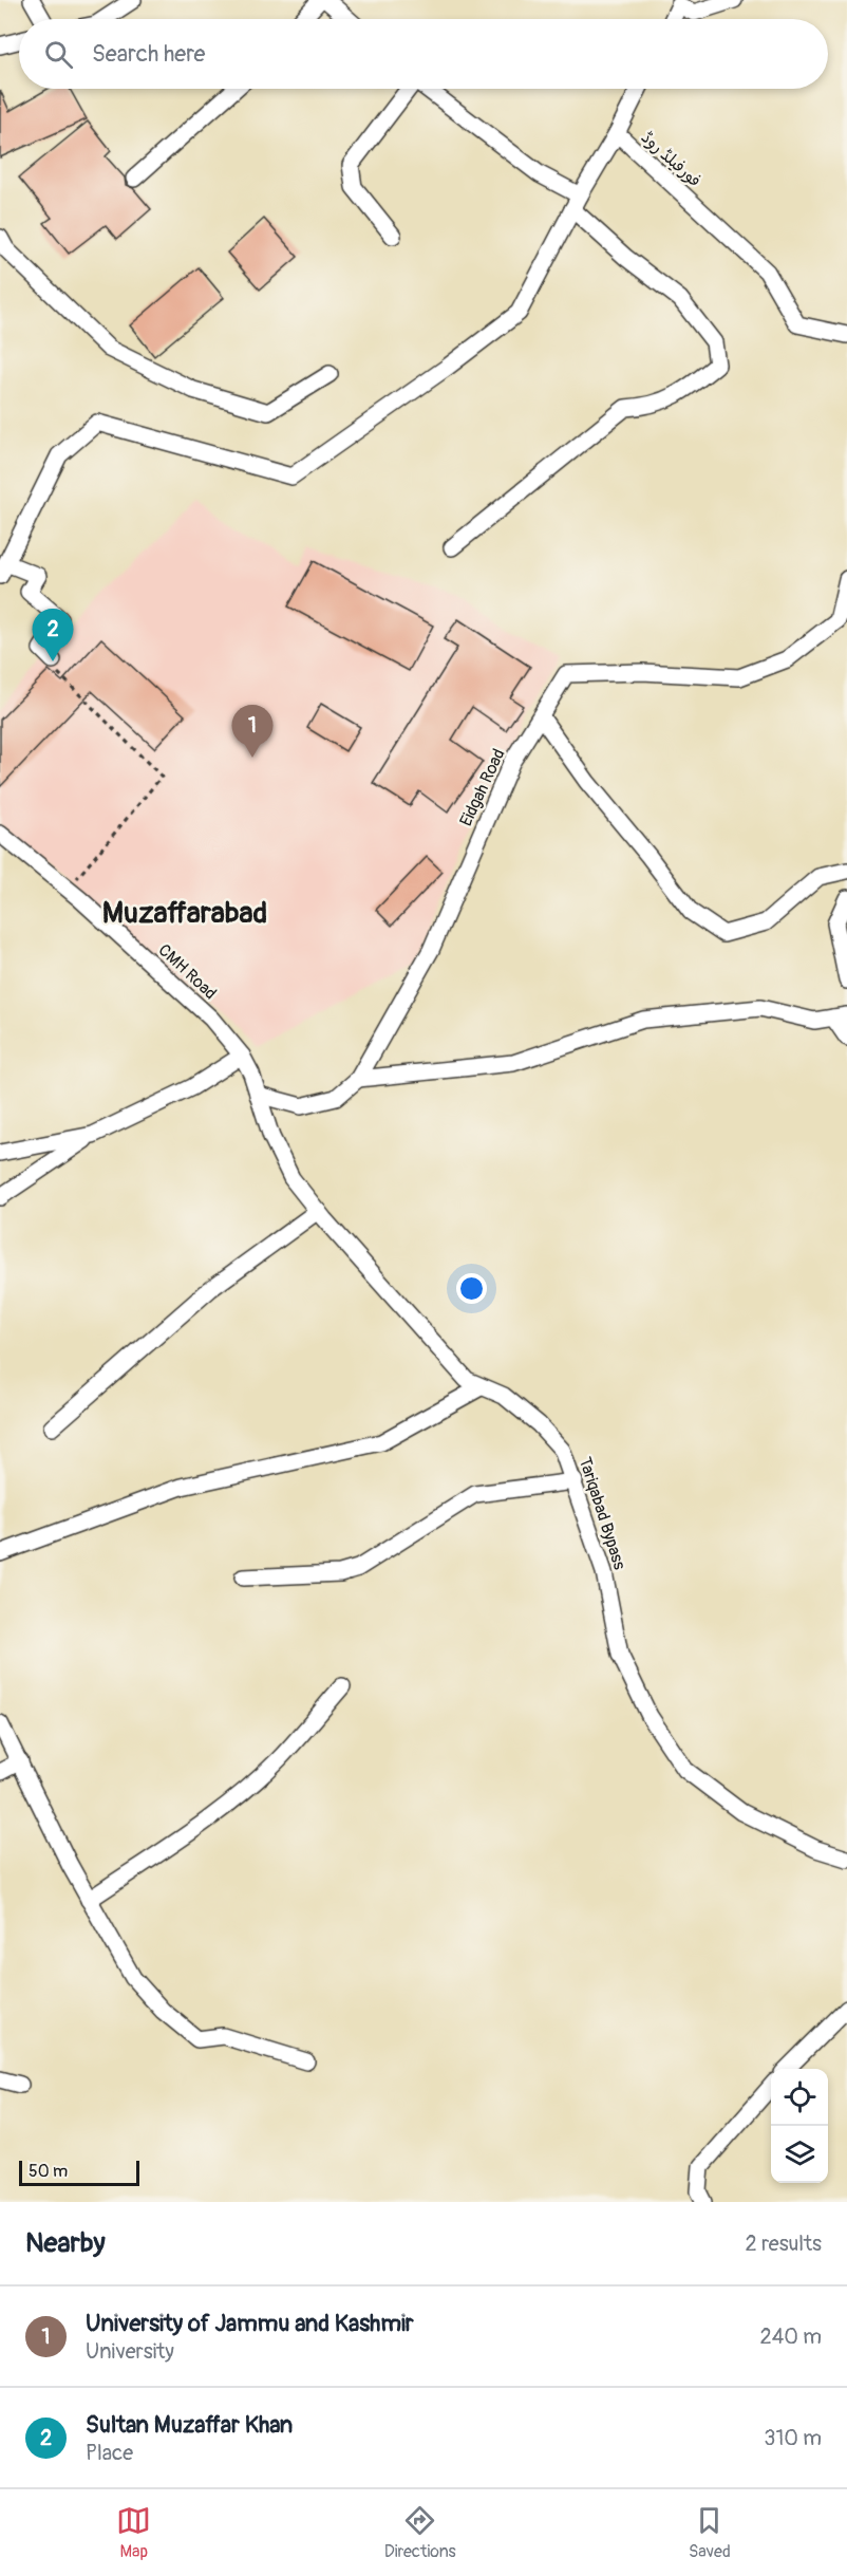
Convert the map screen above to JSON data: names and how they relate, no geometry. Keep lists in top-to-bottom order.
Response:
{
  "streets": {
    "street": [
      "فورفیلڈ روڈ",
      "Eidgah Road",
      "CMH Road",
      "Tariqabad Bypass"
    ]
  },
  "crossings": [
    ["Eidgah Road", "Tariqabad Bypass"],
    ["CMH Road", "Tariqabad Bypass"]
  ],
  "districts": ["Muzaffarabad"],
  "scale_bar": "50 m",
  "page": {
    "search": "Search here",
    "pins": ["2", "1"],
    "scale": "50 m",
    "heading": ["Nearby", "2 results"],
    "list": [
      {
        "mark": "1",
        "name": "University of Jammu and Kashmir",
        "note": "University",
        "value": "240 m"
      },
      {
        "mark": "2",
        "name": "Sultan Muzaffar Khan",
        "note": "Place",
        "value": "310 m"
      }
    ],
    "nav": ["Map", "Directions", "Saved"]
  }
}
